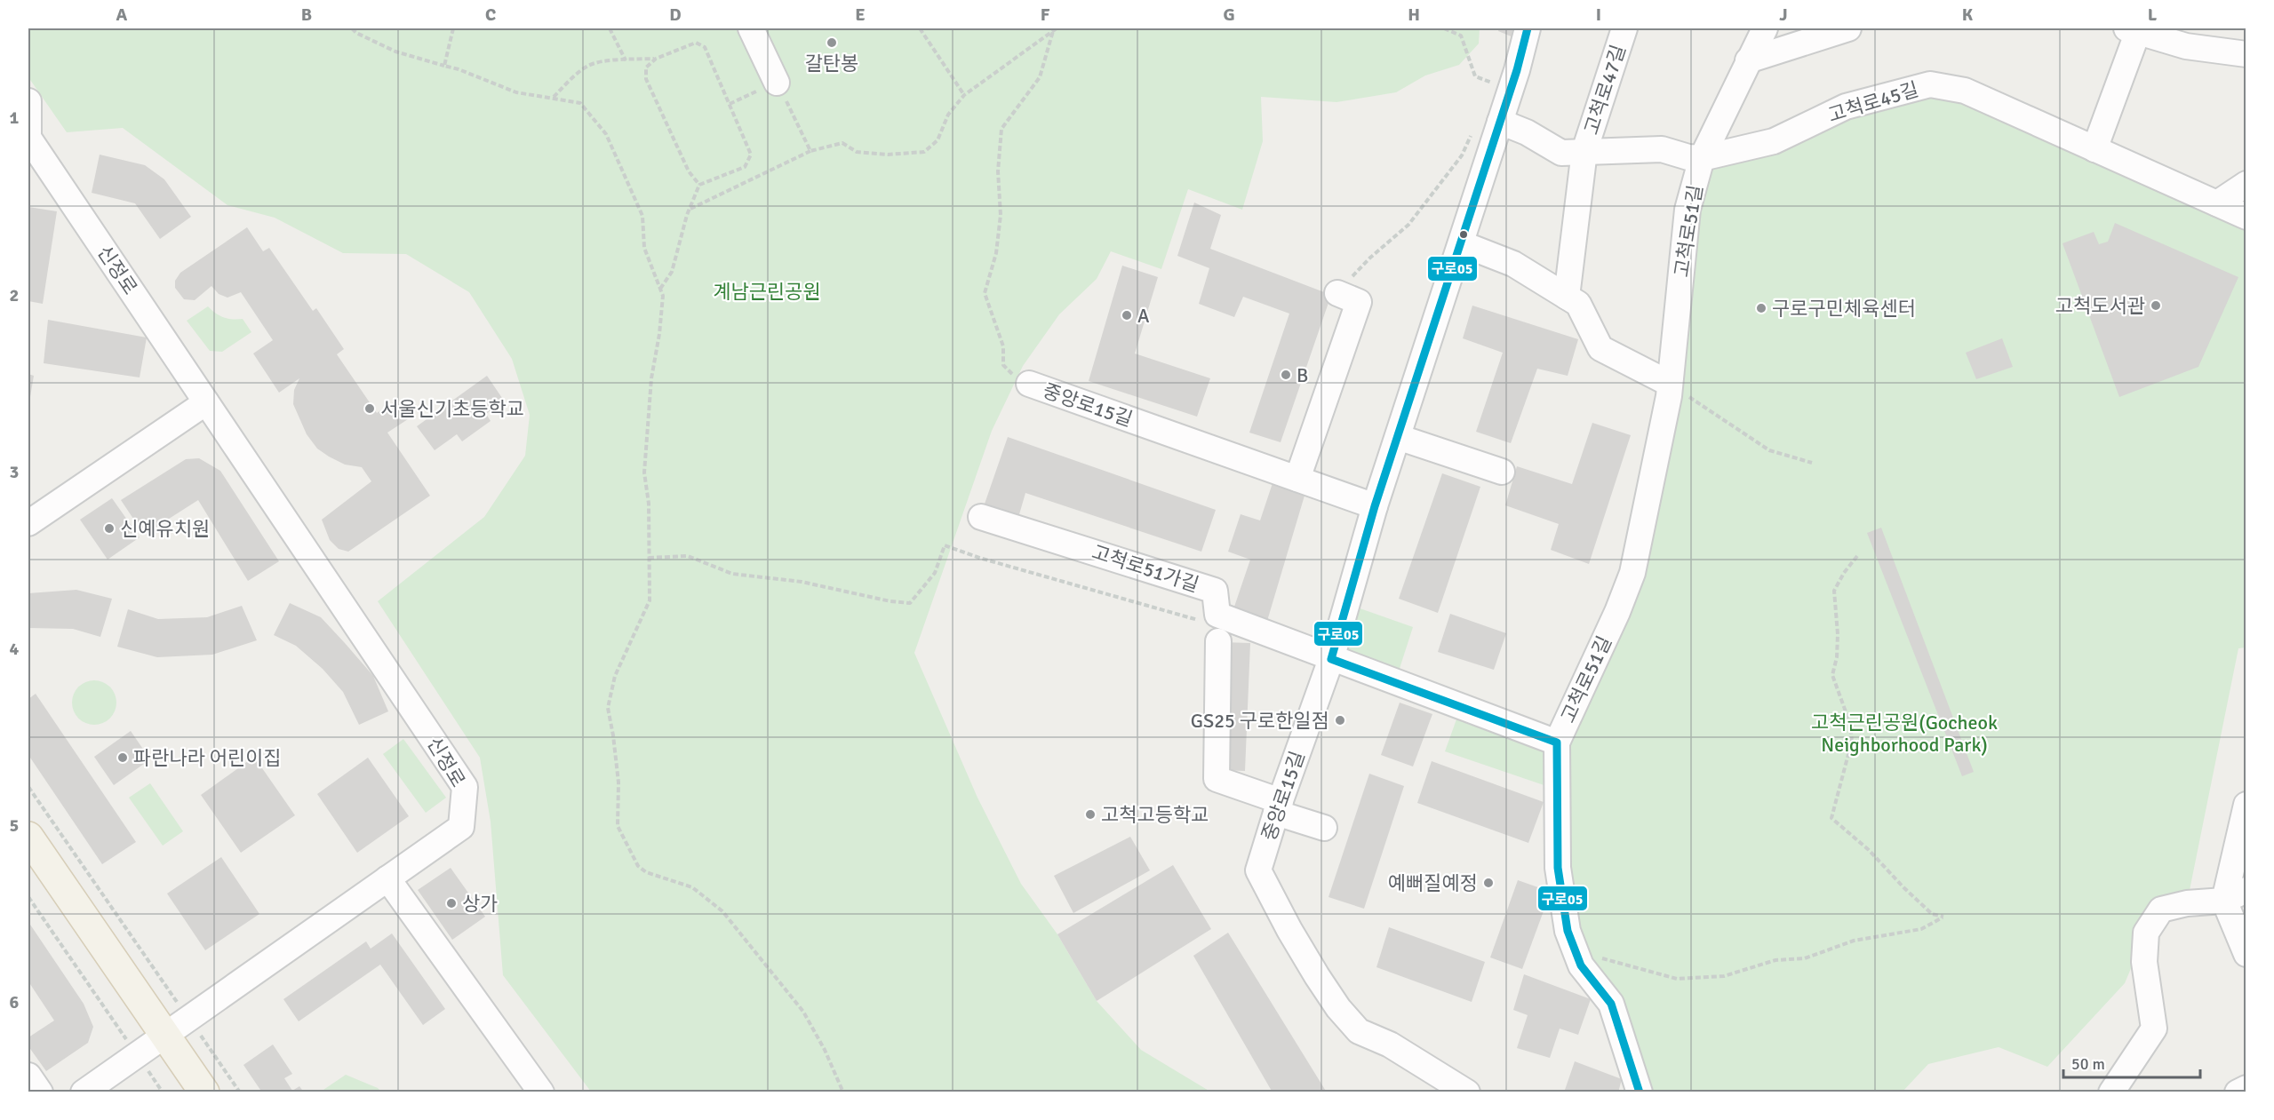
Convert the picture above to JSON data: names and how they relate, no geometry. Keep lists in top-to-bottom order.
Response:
{
  "streets": {
    "street": [
      "고척로47길",
      "고척로45길",
      "고척로51길",
      "신정로",
      "중앙로15길",
      "고척로51가길"
    ]
  },
  "crossings": [
    ["고척로47길", "고척로45길"],
    ["고척로45길", "고척로51길"],
    ["고척로45길", "중앙로15길"],
    ["고척로51길", "고척로51가길"],
    ["중앙로15길", "고척로51가길"]
  ],
  "parks": ["계남근린공원", "고척근린공원(Gocheok Neighborhood Park)"],
  "places": [
    "갈탄봉",
    "고척도서관",
    "구로구민체육센터",
    "A",
    "B",
    "서울신기초등학교",
    "신예유치원",
    "GS25 구로한일점",
    "파란나라 어린이집",
    "고척고등학교",
    "예뻐질예정",
    "상가"
  ],
  "lines": ["transit line 구로05"],
  "scale_bar": "50 m",
  "grid": {
    "columns": [
      "A",
      "B",
      "C",
      "D",
      "E",
      "F",
      "G",
      "H",
      "I",
      "J",
      "K",
      "L"
    ],
    "rows": [
      "1",
      "2",
      "3",
      "4",
      "5",
      "6"
    ]
  }
}
